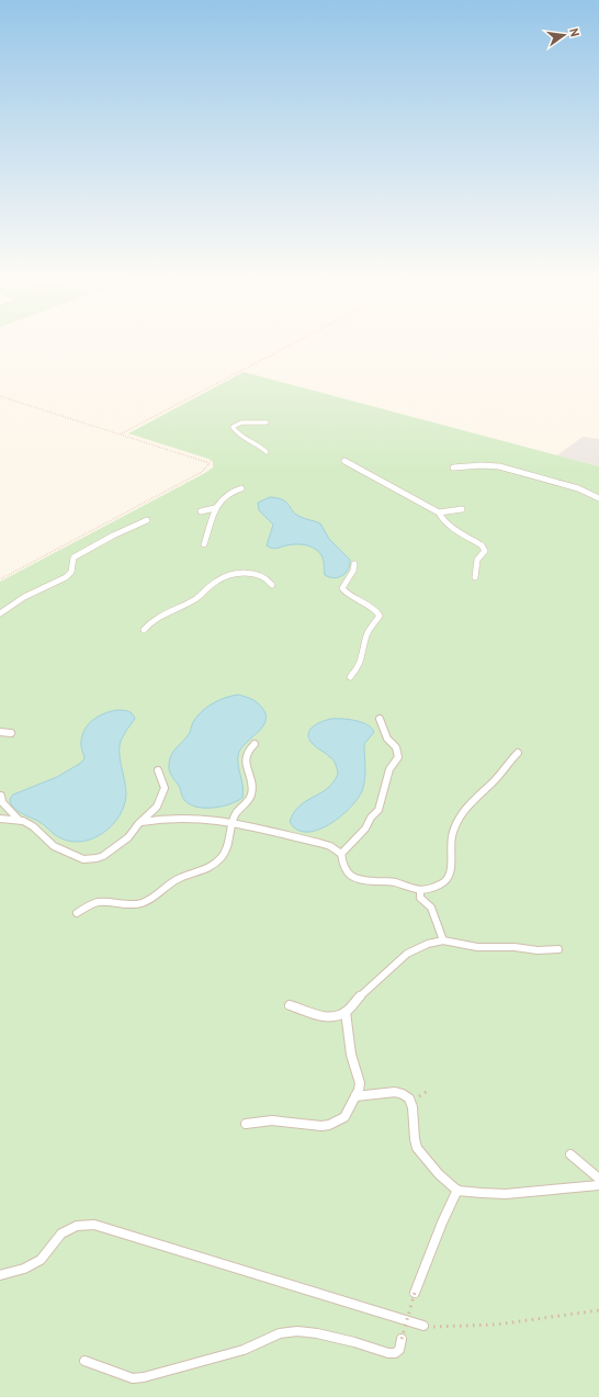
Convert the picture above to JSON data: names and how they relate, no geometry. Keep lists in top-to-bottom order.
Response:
{
  "north": "right"
}
